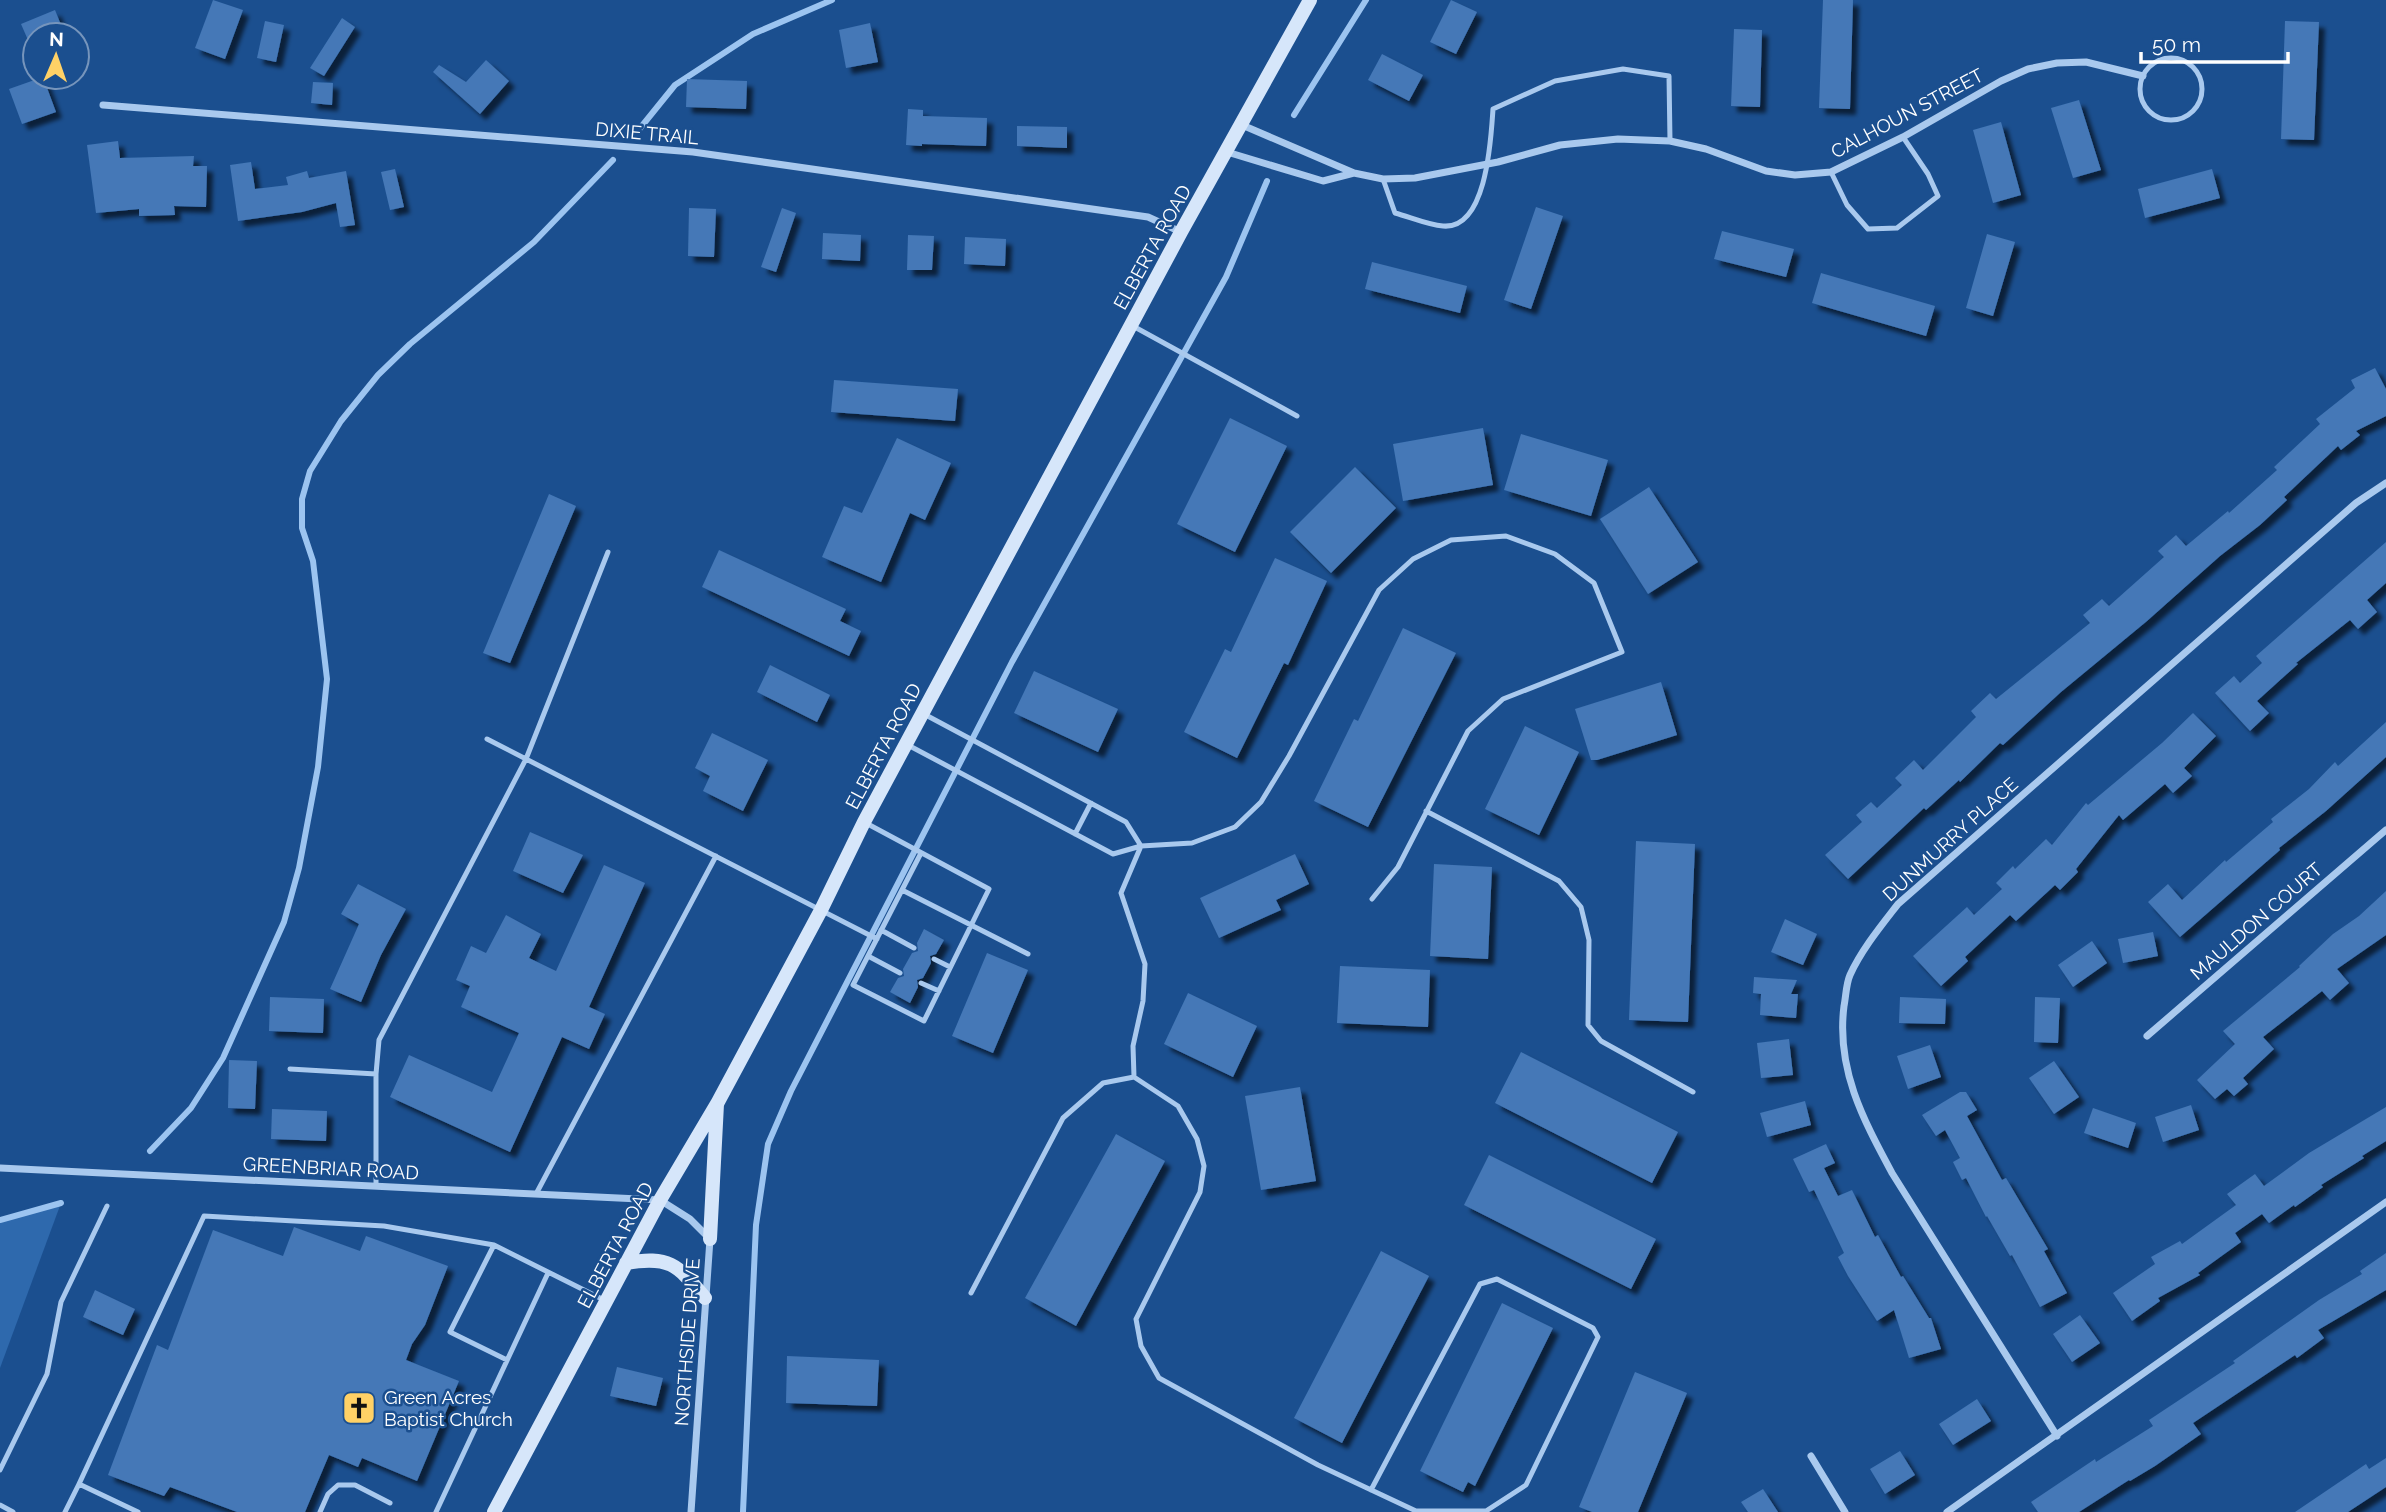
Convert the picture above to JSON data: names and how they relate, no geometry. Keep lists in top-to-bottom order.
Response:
{
  "streets": {
    "street": [
      "CALHOUN STREET",
      "DIXIE TRAIL",
      "ELBERTA ROAD",
      "DUNMURRY PLACE",
      "MAULDON COURT",
      "GREENBRIAR ROAD",
      "NORTHSIDE DRIVE"
    ]
  },
  "crossings": [
    ["CALHOUN STREET", "ELBERTA ROAD"],
    ["DIXIE TRAIL", "ELBERTA ROAD"],
    ["ELBERTA ROAD", "GREENBRIAR ROAD"],
    ["ELBERTA ROAD", "NORTHSIDE DRIVE"],
    ["GREENBRIAR ROAD", "NORTHSIDE DRIVE"]
  ],
  "places": {
    "church": ["Green Acres Baptist Church"]
  },
  "scale_bar": "50 m",
  "north": "top"
}
